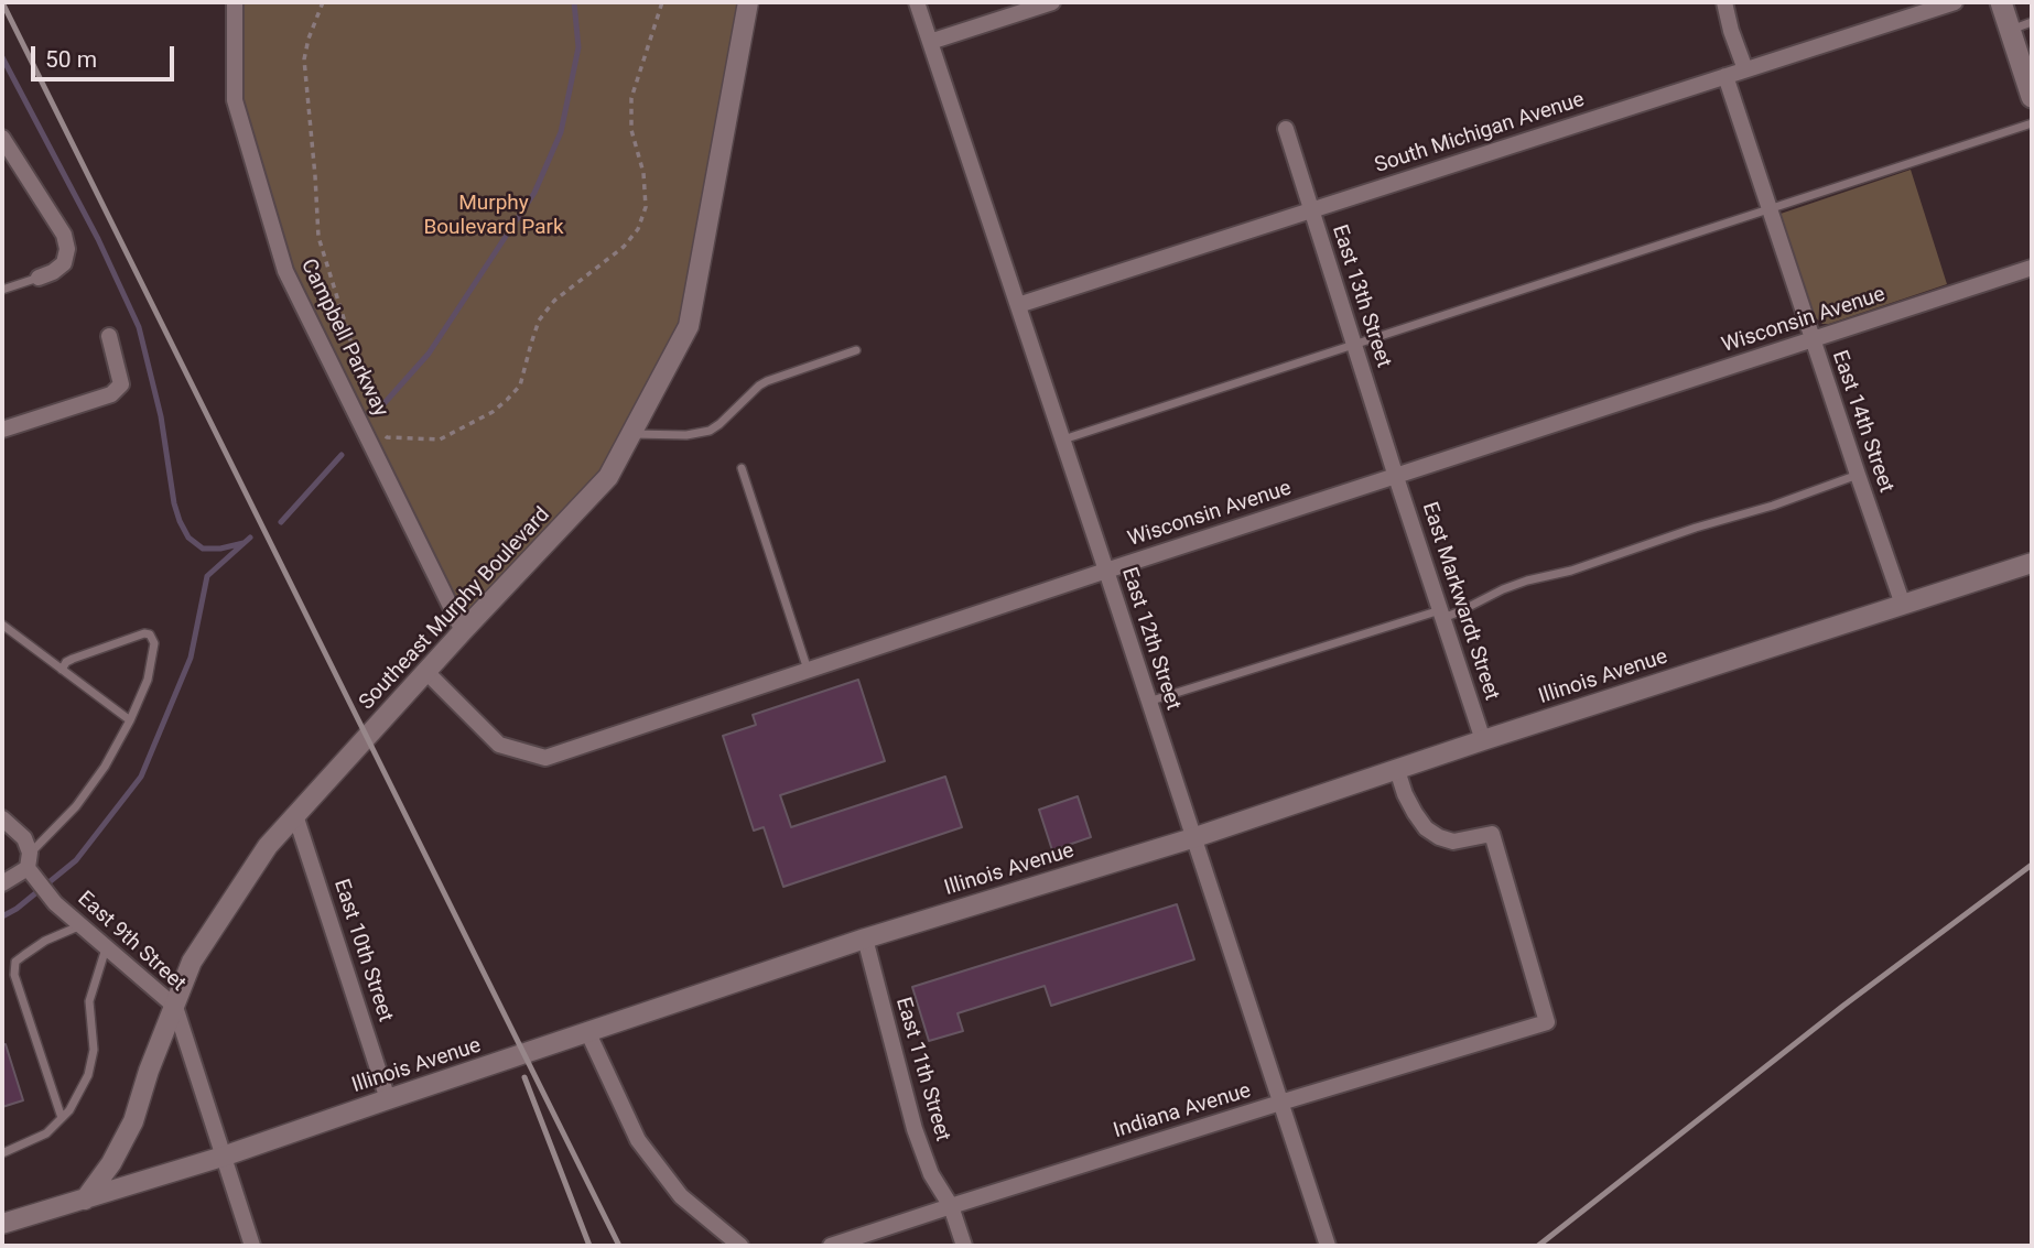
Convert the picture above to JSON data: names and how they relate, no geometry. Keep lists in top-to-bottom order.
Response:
{
  "streets": {
    "street": [
      "South Michigan Avenue",
      "East 13th Street",
      "Wisconsin Avenue",
      "Campbell Parkway",
      "East 14th Street",
      "East Markwardt Street",
      "Southeast Murphy Boulevard",
      "East 12th Street",
      "Illinois Avenue",
      "East 9th Street",
      "East 10th Street",
      "East 11th Street",
      "Indiana Avenue"
    ]
  },
  "crossings": [
    ["South Michigan Avenue", "East 13th Street"],
    ["South Michigan Avenue", "East 14th Street"],
    ["South Michigan Avenue", "East 12th Street"],
    ["East 13th Street", "Wisconsin Avenue"],
    ["East 13th Street", "East Markwardt Street"],
    ["Wisconsin Avenue", "East 14th Street"],
    ["Wisconsin Avenue", "East Markwardt Street"],
    ["Wisconsin Avenue", "Southeast Murphy Boulevard"],
    ["Wisconsin Avenue", "East 12th Street"],
    ["Campbell Parkway", "Southeast Murphy Boulevard"],
    ["East 14th Street", "Illinois Avenue"],
    ["East Markwardt Street", "Illinois Avenue"],
    ["Southeast Murphy Boulevard", "Illinois Avenue"],
    ["Southeast Murphy Boulevard", "East 9th Street"],
    ["Southeast Murphy Boulevard", "East 10th Street"],
    ["East 12th Street", "Illinois Avenue"],
    ["East 12th Street", "Indiana Avenue"],
    ["Illinois Avenue", "East 9th Street"],
    ["Illinois Avenue", "East 10th Street"],
    ["Illinois Avenue", "East 11th Street"],
    ["Illinois Avenue", "Indiana Avenue"],
    ["East 11th Street", "Indiana Avenue"]
  ],
  "parks": ["Murphy Boulevard Park"],
  "scale_bar": "50 m"
}
